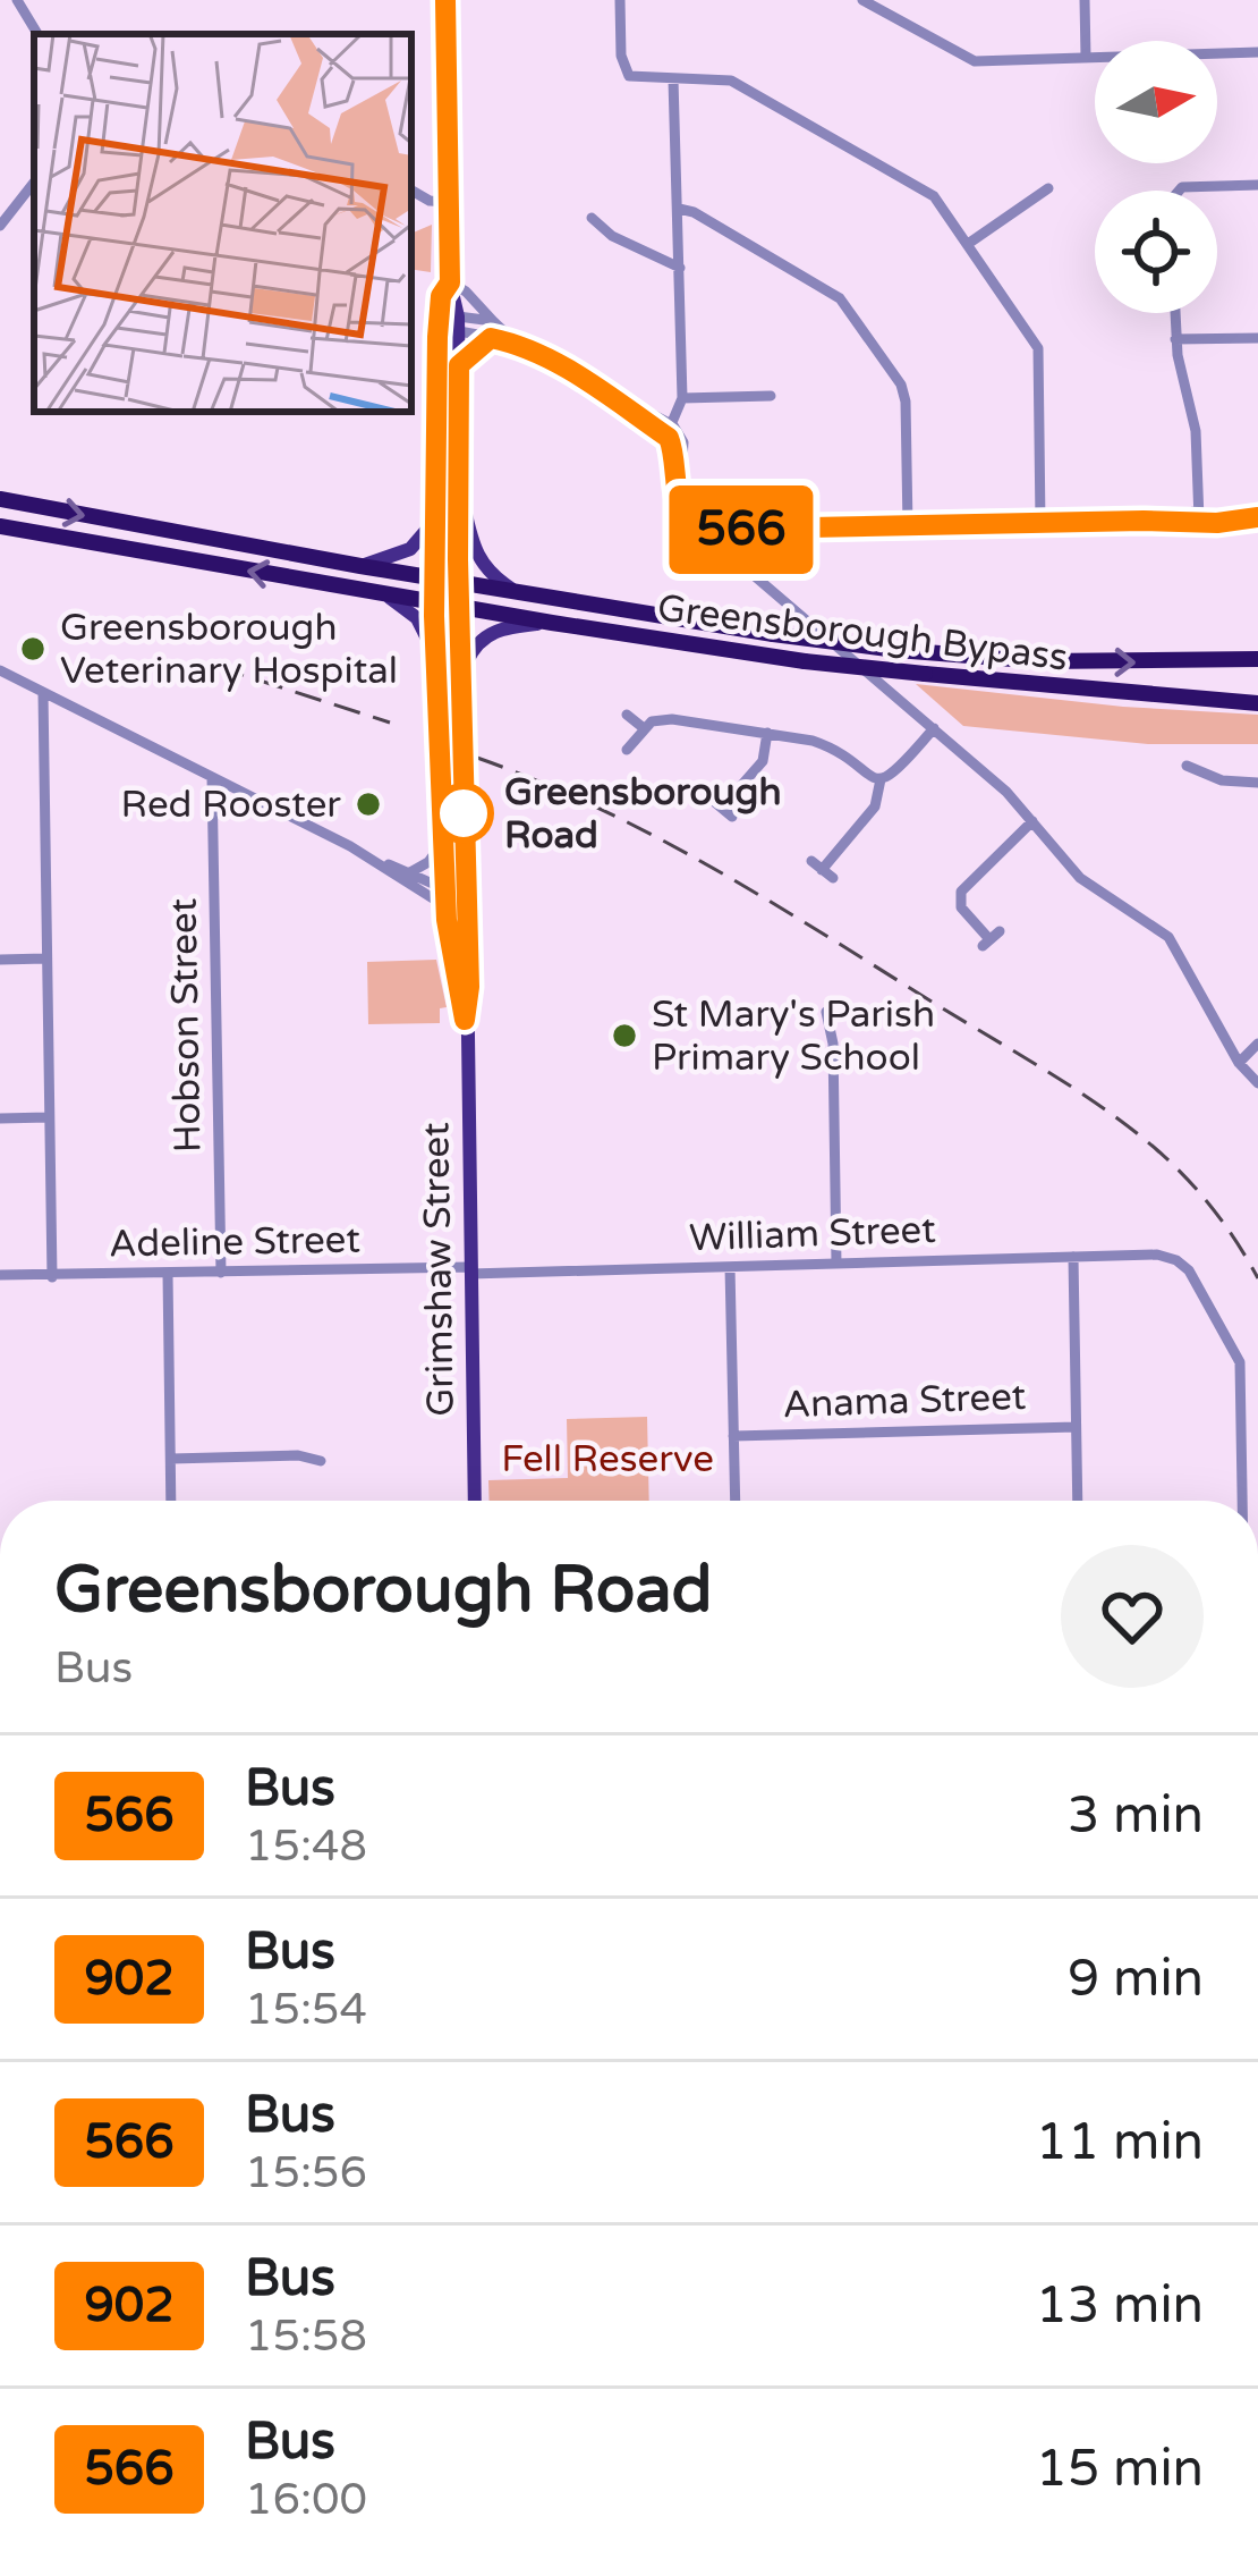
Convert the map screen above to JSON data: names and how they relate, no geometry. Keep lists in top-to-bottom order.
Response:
{
  "streets": {
    "highway": ["Greensborough Bypass"],
    "main road": ["Grimshaw Street"],
    "street": [
      "Hobson Street",
      "William Street",
      "Adeline Street",
      "Anama Street"
    ]
  },
  "crossings": [
    ["Greensborough Bypass", "Grimshaw Street"],
    ["Hobson Street", "Adeline Street"],
    ["William Street", "Adeline Street"],
    ["William Street", "Grimshaw Street"],
    ["Adeline Street", "Grimshaw Street"]
  ],
  "parks": ["Fell Reserve"],
  "places": [
    "Greensborough Veterinary Hospital",
    "Red Rooster",
    "Greensborough Road",
    "St Mary's Parish Primary School"
  ],
  "lines": ["bus line 566"],
  "north": "right",
  "page": {
    "on_map": "566",
    "heading": ["Greensborough Road", "Bus"],
    "list": [
      {
        "mark": "566",
        "name": "Bus",
        "note": "15:48",
        "value": "3 min"
      },
      {
        "mark": "902",
        "name": "Bus",
        "note": "15:54",
        "value": "9 min"
      },
      {
        "mark": "566",
        "name": "Bus",
        "note": "15:56",
        "value": "11 min"
      },
      {
        "mark": "902",
        "name": "Bus",
        "note": "15:58",
        "value": "13 min"
      },
      {
        "mark": "566",
        "name": "Bus",
        "note": "16:00",
        "value": "15 min"
      }
    ]
  }
}
